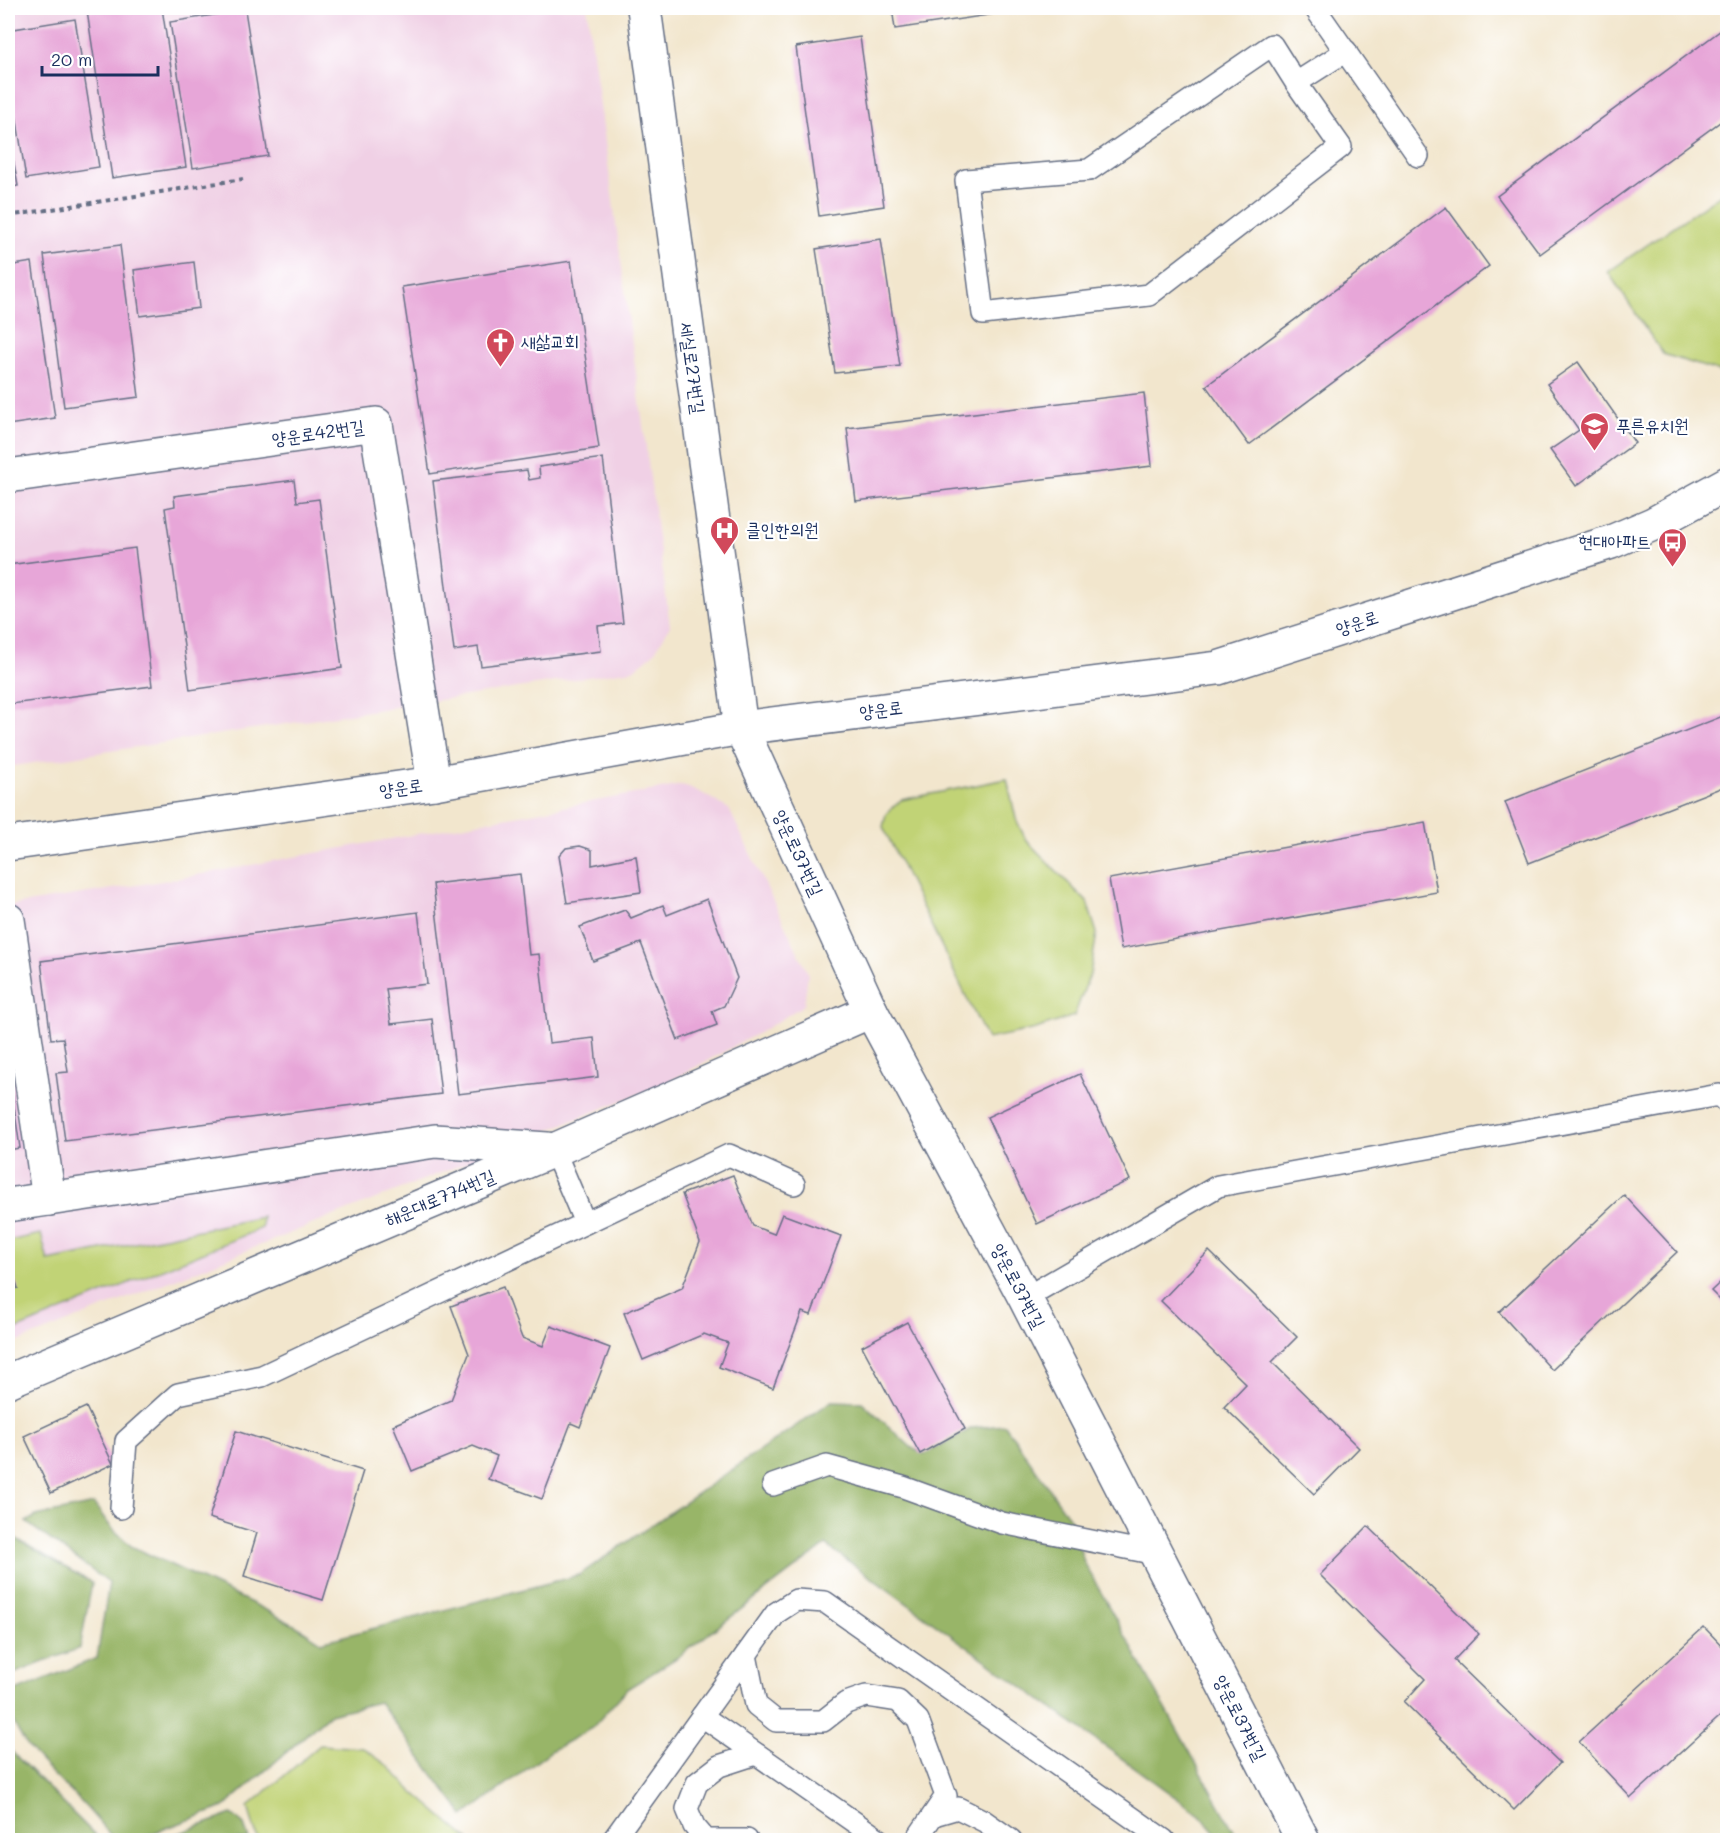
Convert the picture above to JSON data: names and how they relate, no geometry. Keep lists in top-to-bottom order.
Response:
{
  "streets": {
    "street": [
      "세실로27번길",
      "양운로42번길",
      "양운로",
      "양운로37번길",
      "해운대로774번길"
    ]
  },
  "crossings": [
    ["세실로27번길", "양운로"],
    ["세실로27번길", "양운로37번길"],
    ["양운로42번길", "양운로"],
    ["양운로", "양운로37번길"],
    ["양운로37번길", "해운대로774번길"]
  ],
  "places": {
    "church": ["새삶교회"],
    "school or university": ["푸른유치원"],
    "hospital": ["클인한의원"],
    "bus stop": ["현대아파트"]
  },
  "scale_bar": "20 m"
}
